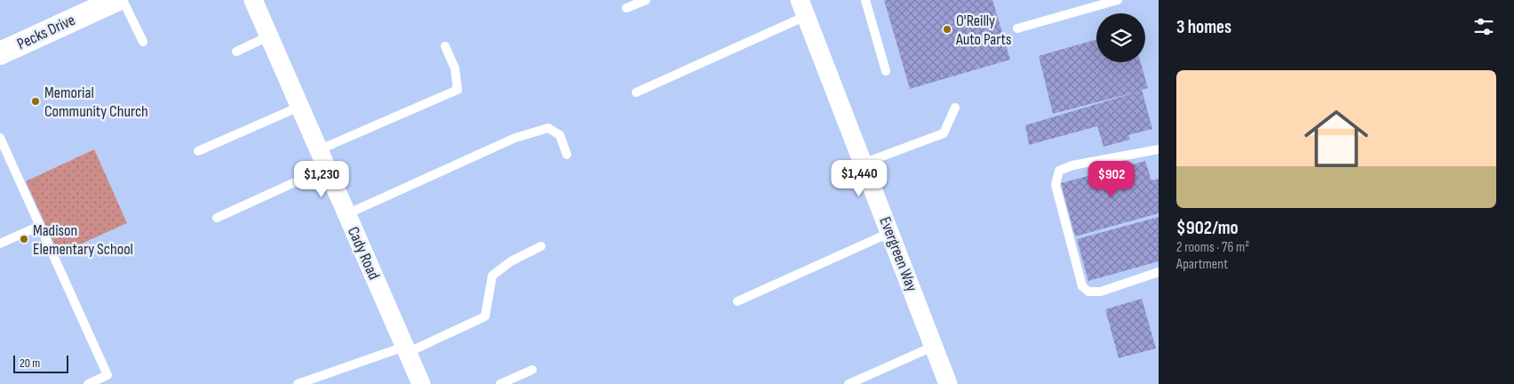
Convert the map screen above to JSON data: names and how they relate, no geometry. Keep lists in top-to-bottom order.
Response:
{
  "streets": {
    "street": ["Pecks Drive", "Cady Road", "Evergreen Way"]
  },
  "places": ["O'Reilly Auto Parts", "Memorial Community Church", "Madison Elementary School"],
  "scale_bar": "20 m",
  "page": {
    "heading": "3 homes",
    "list": [
      {
        "name": "$902/mo",
        "note": "2 rooms · 76 m² · Apartment"
      }
    ],
    "price": ["$1,440", "$1,230", "$902"],
    "scale": "20 m"
  }
}
